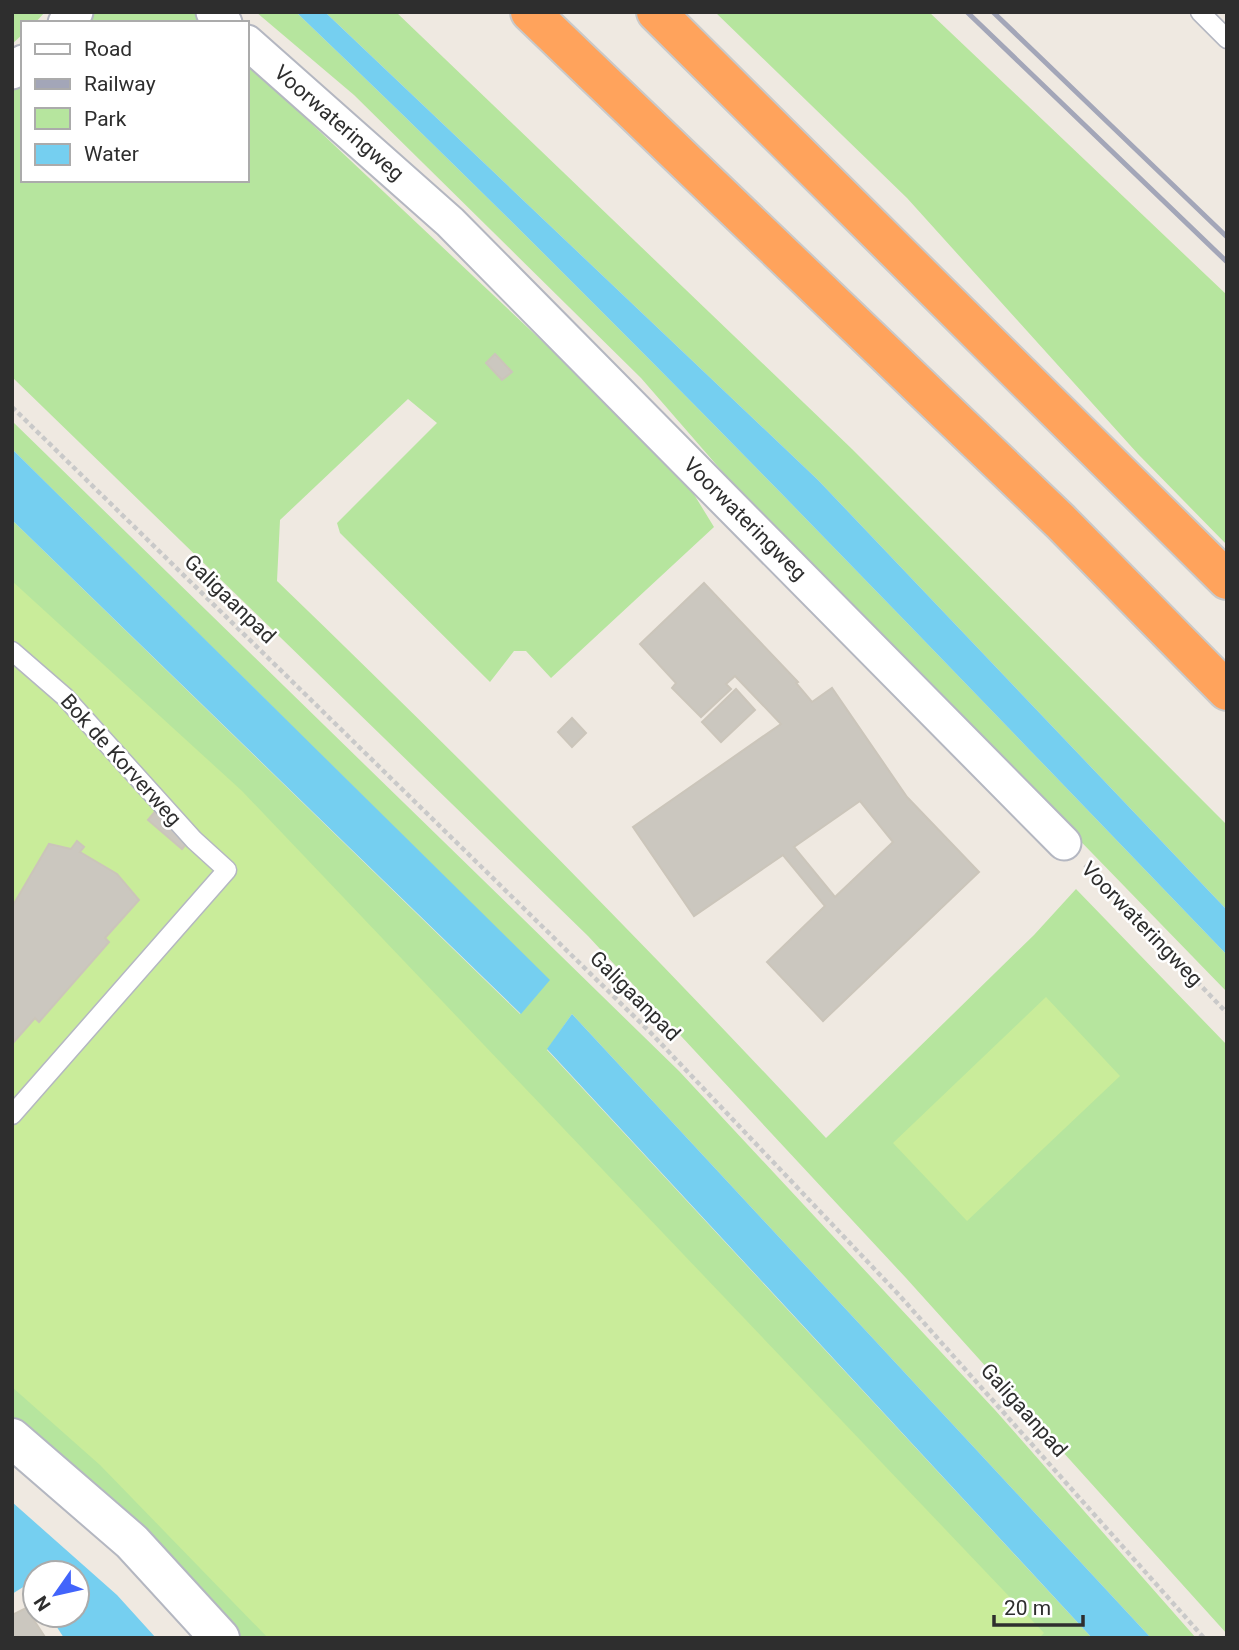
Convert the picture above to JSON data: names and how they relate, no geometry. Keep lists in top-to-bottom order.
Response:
{
  "streets": {
    "street": ["Voorwateringweg"],
    "lane": ["Bok de Korverweg"],
    "path": ["Galigaanpad"]
  },
  "legend": [
    "Road",
    "Railway",
    "Park",
    "Water"
  ],
  "scale_bar": "20 m",
  "north": "bottom left"
}
